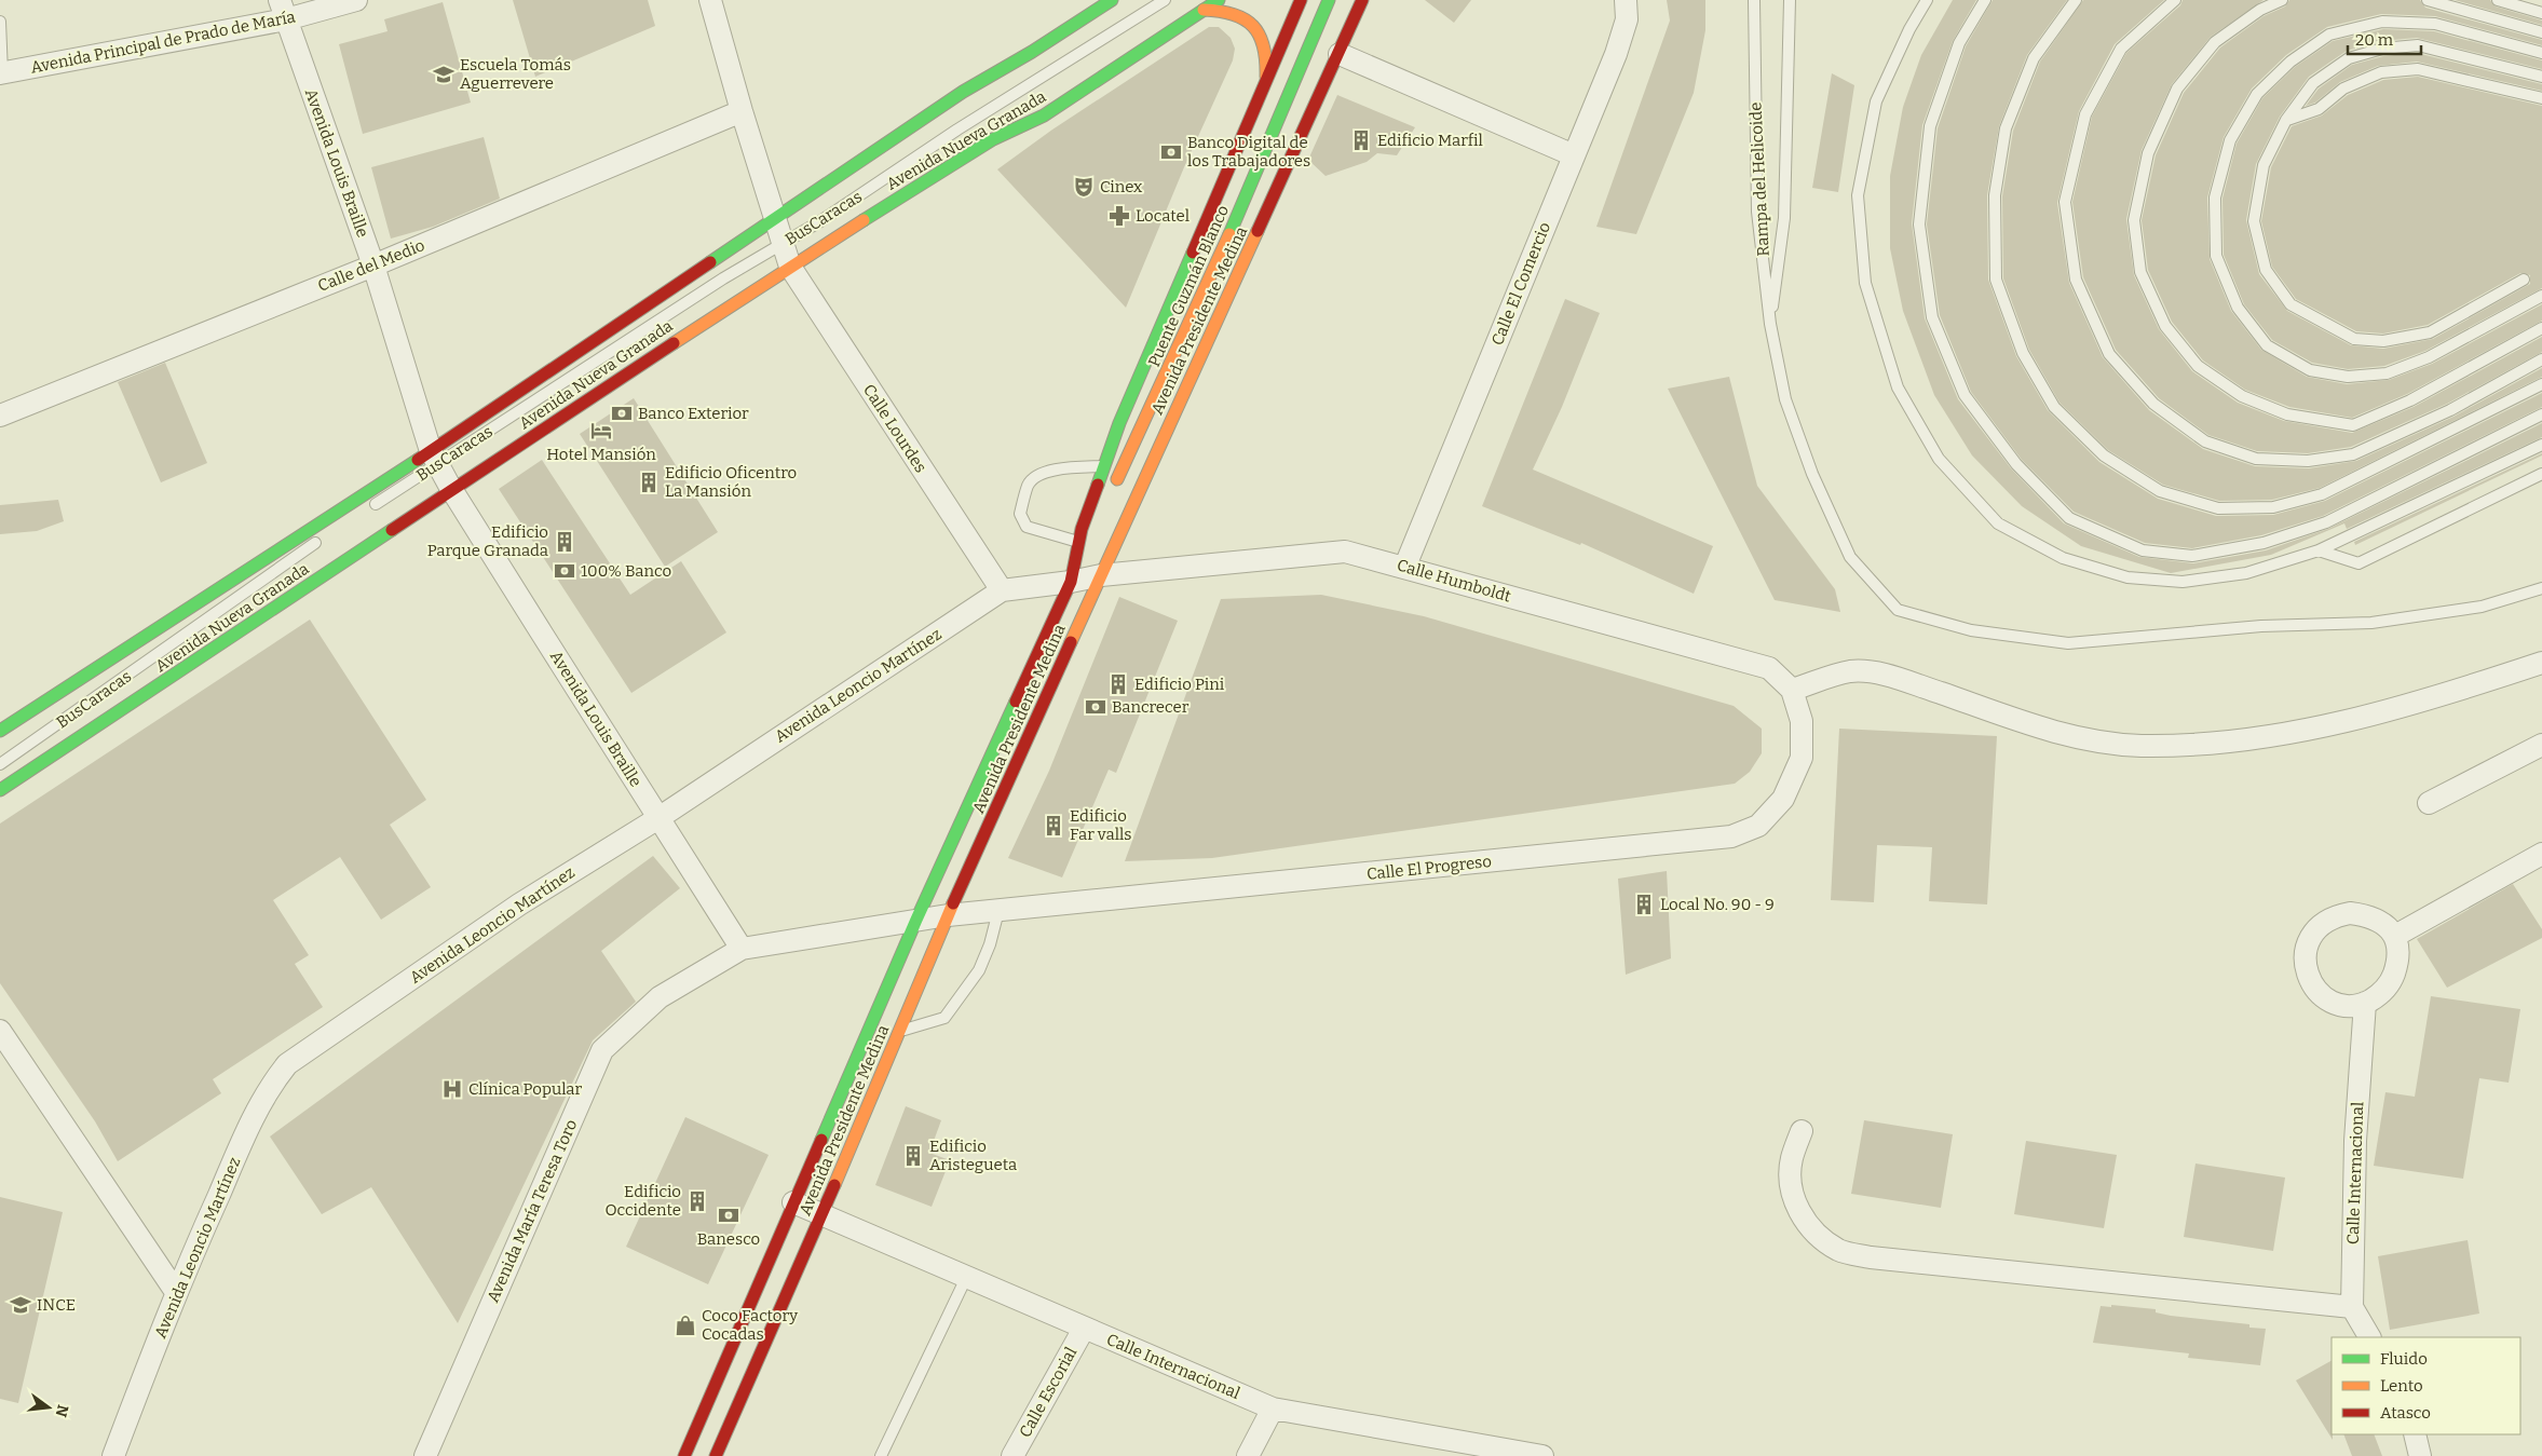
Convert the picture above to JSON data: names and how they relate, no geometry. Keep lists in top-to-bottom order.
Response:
{
  "streets": {
    "street": [
      "Avenida Principal de Prado de María",
      "Avenida Nueva Granada",
      "Avenida Louis Braille",
      "Calle del Medio",
      "Calle El Comercio",
      "Puente Guzmán Blanco",
      "Avenida Presidente Medina",
      "Calle Lourdes",
      "Calle Humboldt",
      "Avenida Leoncio Martínez",
      "Calle El Progreso",
      "Calle Internacional",
      "Avenida María Teresa Toro",
      "Calle Escorial"
    ],
    "lane": ["Rampa del Helicoide", "BusCaracas"]
  },
  "crossings": [
    ["Avenida Principal de Prado de María", "Avenida Louis Braille"],
    ["Avenida Nueva Granada", "Avenida Louis Braille"],
    ["Avenida Nueva Granada", "BusCaracas"],
    ["Avenida Nueva Granada", "Calle Lourdes"],
    ["Avenida Louis Braille", "BusCaracas"],
    ["Avenida Louis Braille", "Calle del Medio"],
    ["Avenida Louis Braille", "Avenida Leoncio Martínez"],
    ["Avenida Louis Braille", "Avenida María Teresa Toro"],
    ["BusCaracas", "Calle Lourdes"],
    ["Calle El Comercio", "Calle Humboldt"],
    ["Avenida Presidente Medina", "Calle Humboldt"],
    ["Avenida Presidente Medina", "Avenida Leoncio Martínez"],
    ["Avenida Presidente Medina", "Calle El Progreso"],
    ["Avenida Presidente Medina", "Calle Internacional"],
    ["Avenida Presidente Medina", "Avenida María Teresa Toro"],
    ["Calle Lourdes", "Avenida Leoncio Martínez"],
    ["Calle Humboldt", "Avenida Leoncio Martínez"],
    ["Calle Humboldt", "Calle El Progreso"],
    ["Calle El Progreso", "Avenida María Teresa Toro"],
    ["Calle Internacional", "Calle Escorial"]
  ],
  "places": {
    "school or university": ["Escuela Tomás Aguerrevere", "INCE"],
    "building": [
      "Edificio Marfil",
      "Edificio Oficentro La Mansión",
      "Edificio Parque Granada",
      "Edificio Pini",
      "Edificio Far valls",
      "Local No. 90 - 9",
      "Edificio Aristegueta",
      "Edificio Occidente"
    ],
    "bank": [
      "Banco Digital de los Trabajadores",
      "Banco Exterior",
      "100% Banco",
      "Bancrecer",
      "Banesco"
    ],
    "theatre": ["Cinex"],
    "pharmacy": ["Locatel"],
    "hotel": ["Hotel Mansión"],
    "hospital": ["Clínica Popular"],
    "shop": ["Coco Factory Cocadas"]
  },
  "legend": ["Fluido", "Lento", "Atasco"],
  "scale_bar": "20 m",
  "north": "right"
}
